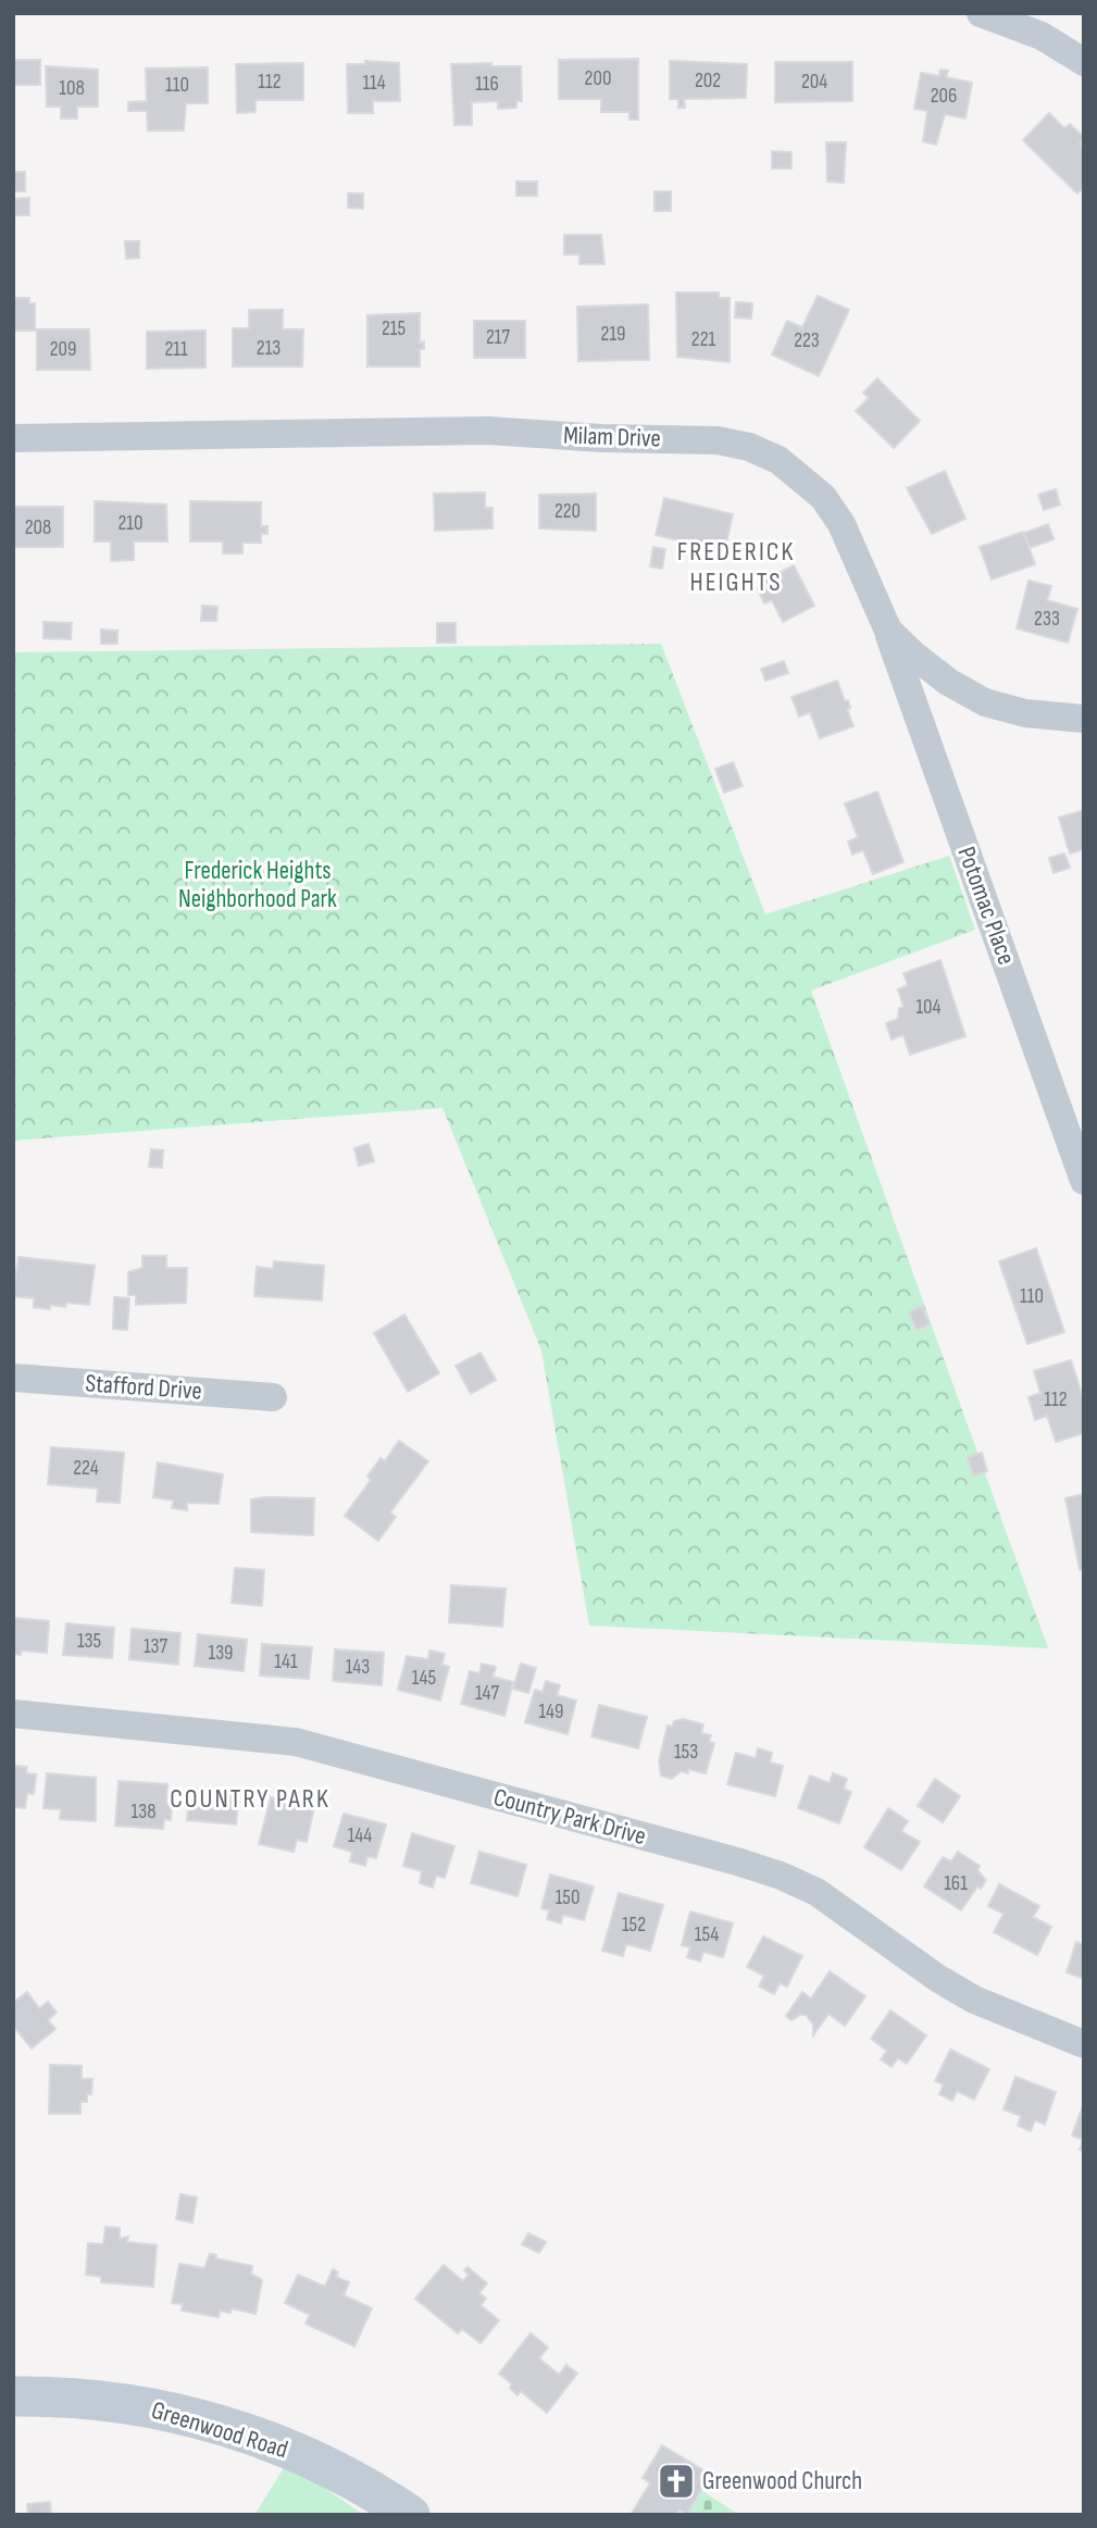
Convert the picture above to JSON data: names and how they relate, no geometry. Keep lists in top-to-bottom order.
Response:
{
  "streets": {
    "main road": ["Greenwood Road"],
    "street": [
      "Milam Drive",
      "Potomac Place",
      "Stafford Drive",
      "Country Park Drive"
    ]
  },
  "crossings": [
    ["Milam Drive", "Potomac Place"]
  ],
  "districts": ["FREDERICK HEIGHTS", "COUNTRY PARK"],
  "parks": ["Frederick Heights Neighborhood Park"],
  "places": {
    "church": ["Greenwood Church"]
  },
  "house_numbers": [
    "200",
    "202",
    "112",
    "204",
    "114",
    "116",
    "110",
    "108",
    "206",
    "215",
    "219",
    "217",
    "221",
    "223",
    "213",
    "209",
    "211",
    "220",
    "210",
    "208",
    "233",
    "104",
    "110",
    "112",
    "224",
    "135",
    "137",
    "139",
    "141",
    "143",
    "145",
    "147",
    "149",
    "153",
    "138",
    "144",
    "161",
    "150",
    "152",
    "154"
  ]
}
